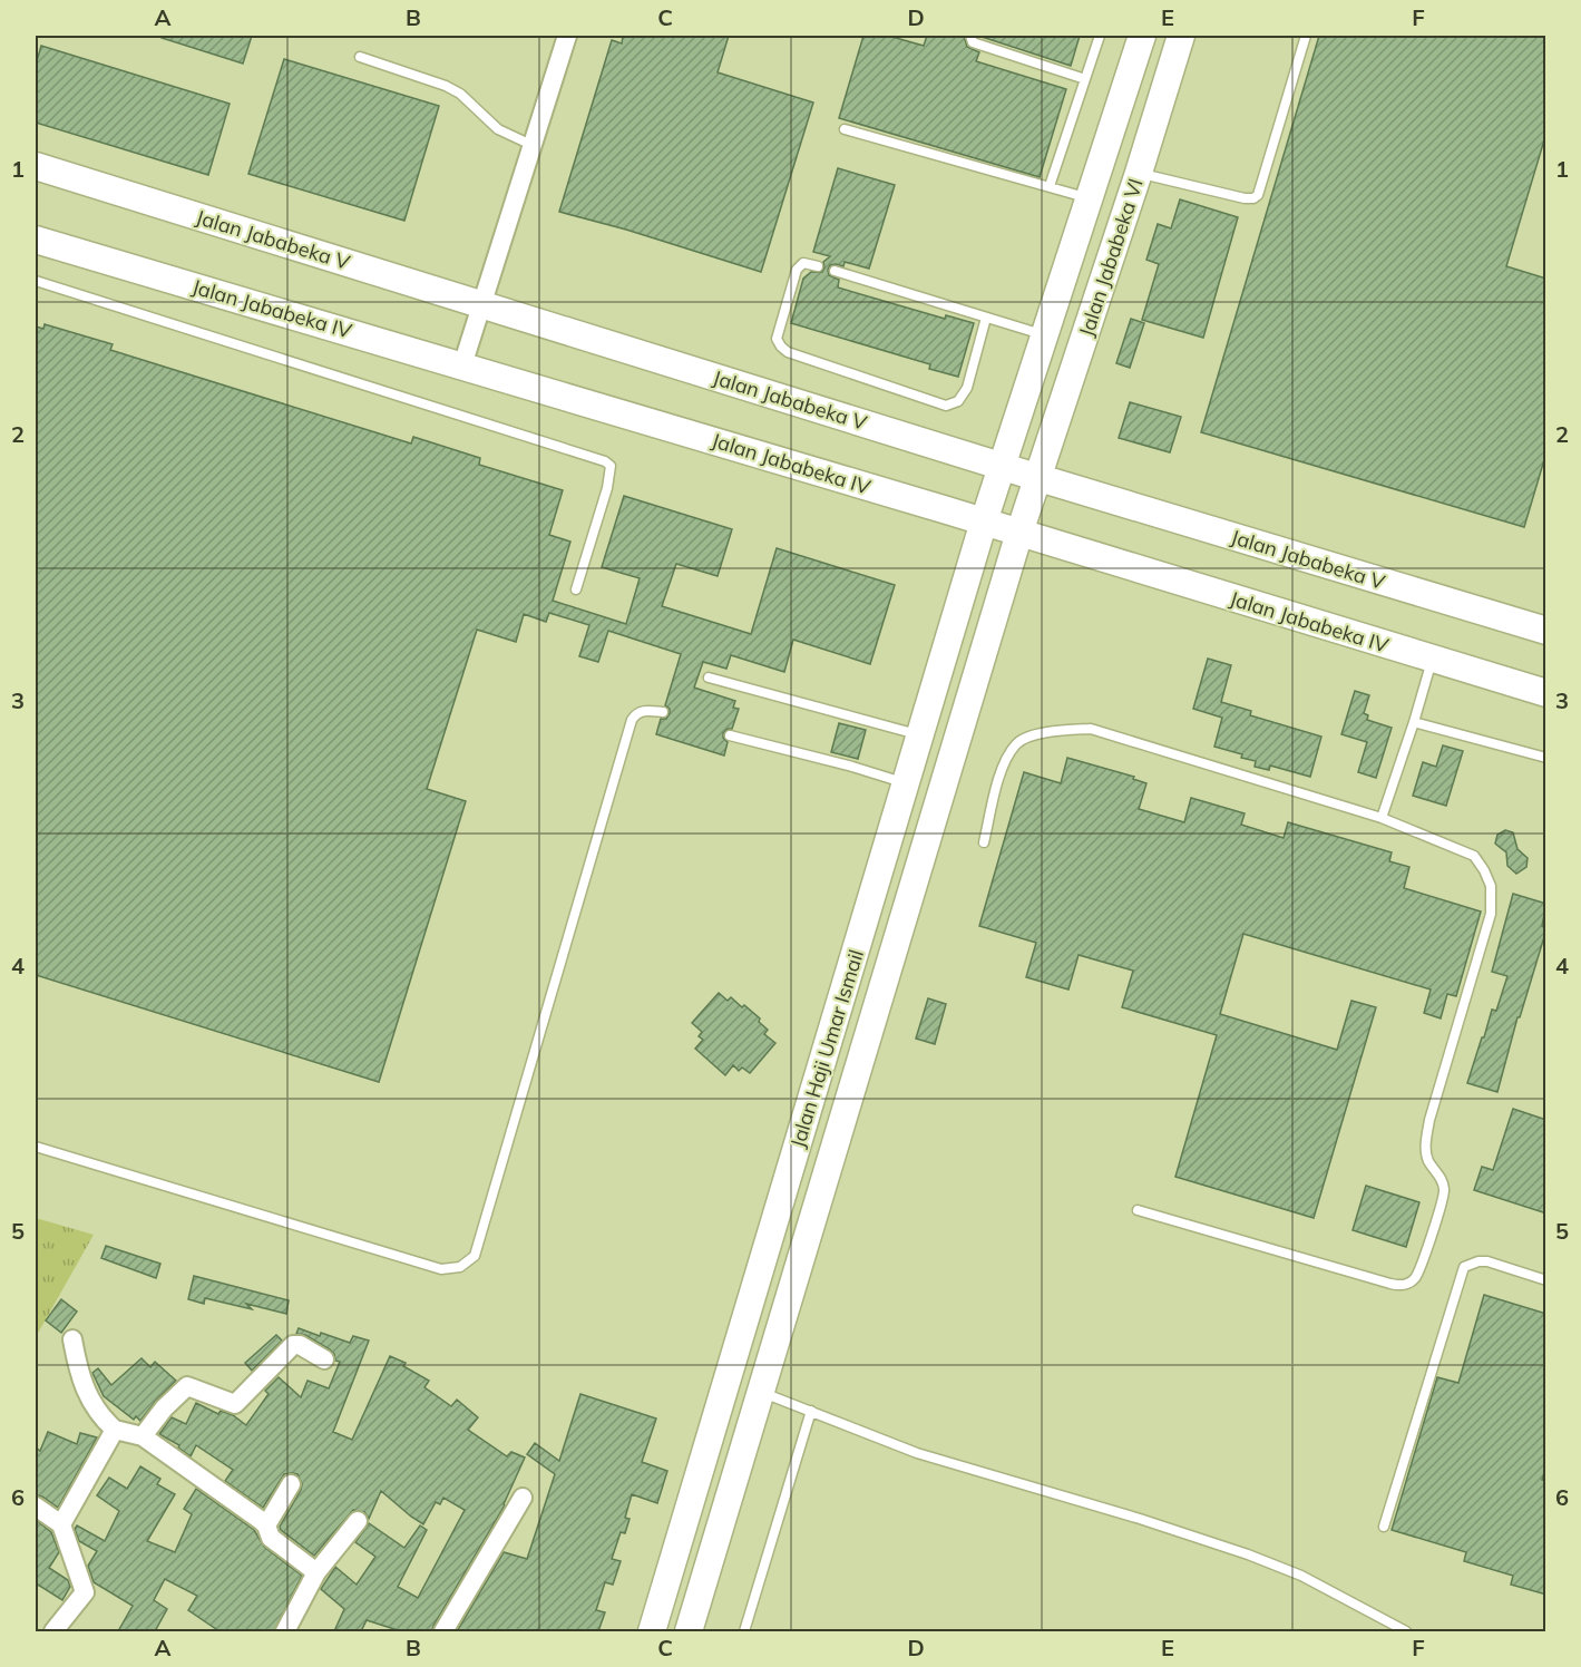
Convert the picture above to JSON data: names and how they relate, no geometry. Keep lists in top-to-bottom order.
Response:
{
  "streets": {
    "street": [
      "Jalan Jababeka V",
      "Jalan Jababeka VI",
      "Jalan Jababeka IV",
      "Jalan Haji Umar Ismail"
    ]
  },
  "crossings": [
    ["Jalan Jababeka V", "Jalan Jababeka VI"],
    ["Jalan Jababeka V", "Jalan Haji Umar Ismail"],
    ["Jalan Jababeka VI", "Jalan Haji Umar Ismail"],
    ["Jalan Jababeka IV", "Jalan Haji Umar Ismail"]
  ],
  "grid": {
    "columns": [
      "A",
      "B",
      "C",
      "D",
      "E",
      "F"
    ],
    "rows": [
      "1",
      "2",
      "3",
      "4",
      "5",
      "6"
    ]
  }
}
